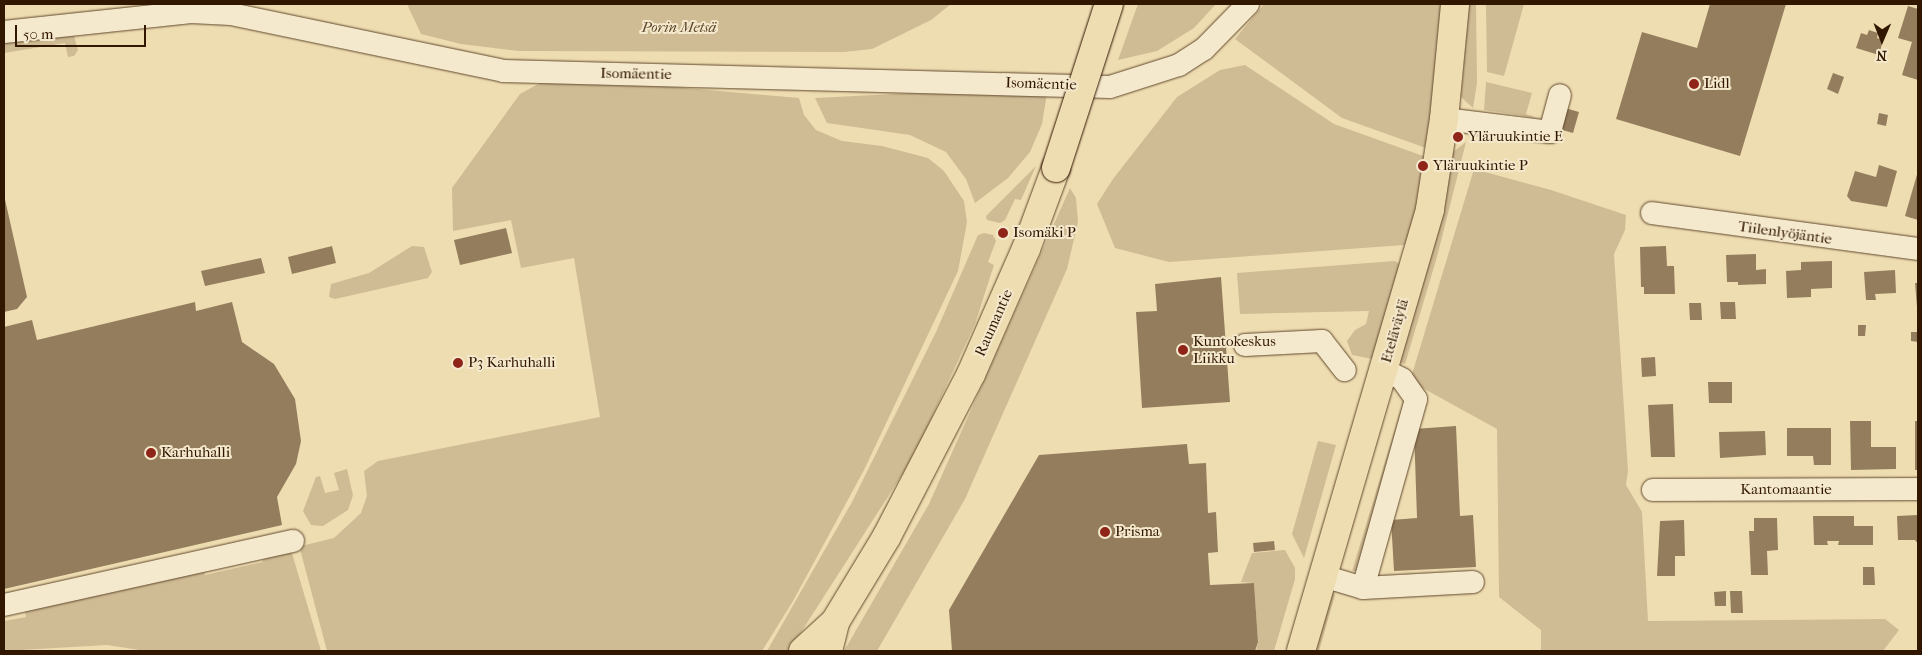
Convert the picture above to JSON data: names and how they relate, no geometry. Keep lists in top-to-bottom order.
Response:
{
  "streets": {
    "main road": ["Raumantie", "Eteläväylä"],
    "street": ["Isomäentie", "Tiilenlyöjäntie", "Kantomaantie"]
  },
  "parks": ["Porin Metsä"],
  "places": [
    "Lidl",
    "Yläruukintie E",
    "Yläruukintie P",
    "Isomäki P",
    "Kuntokeskus Liikku",
    "P3 Karhuhalli",
    "Karhuhalli",
    "Prisma"
  ],
  "scale_bar": "50 m",
  "north": "bottom"
}
